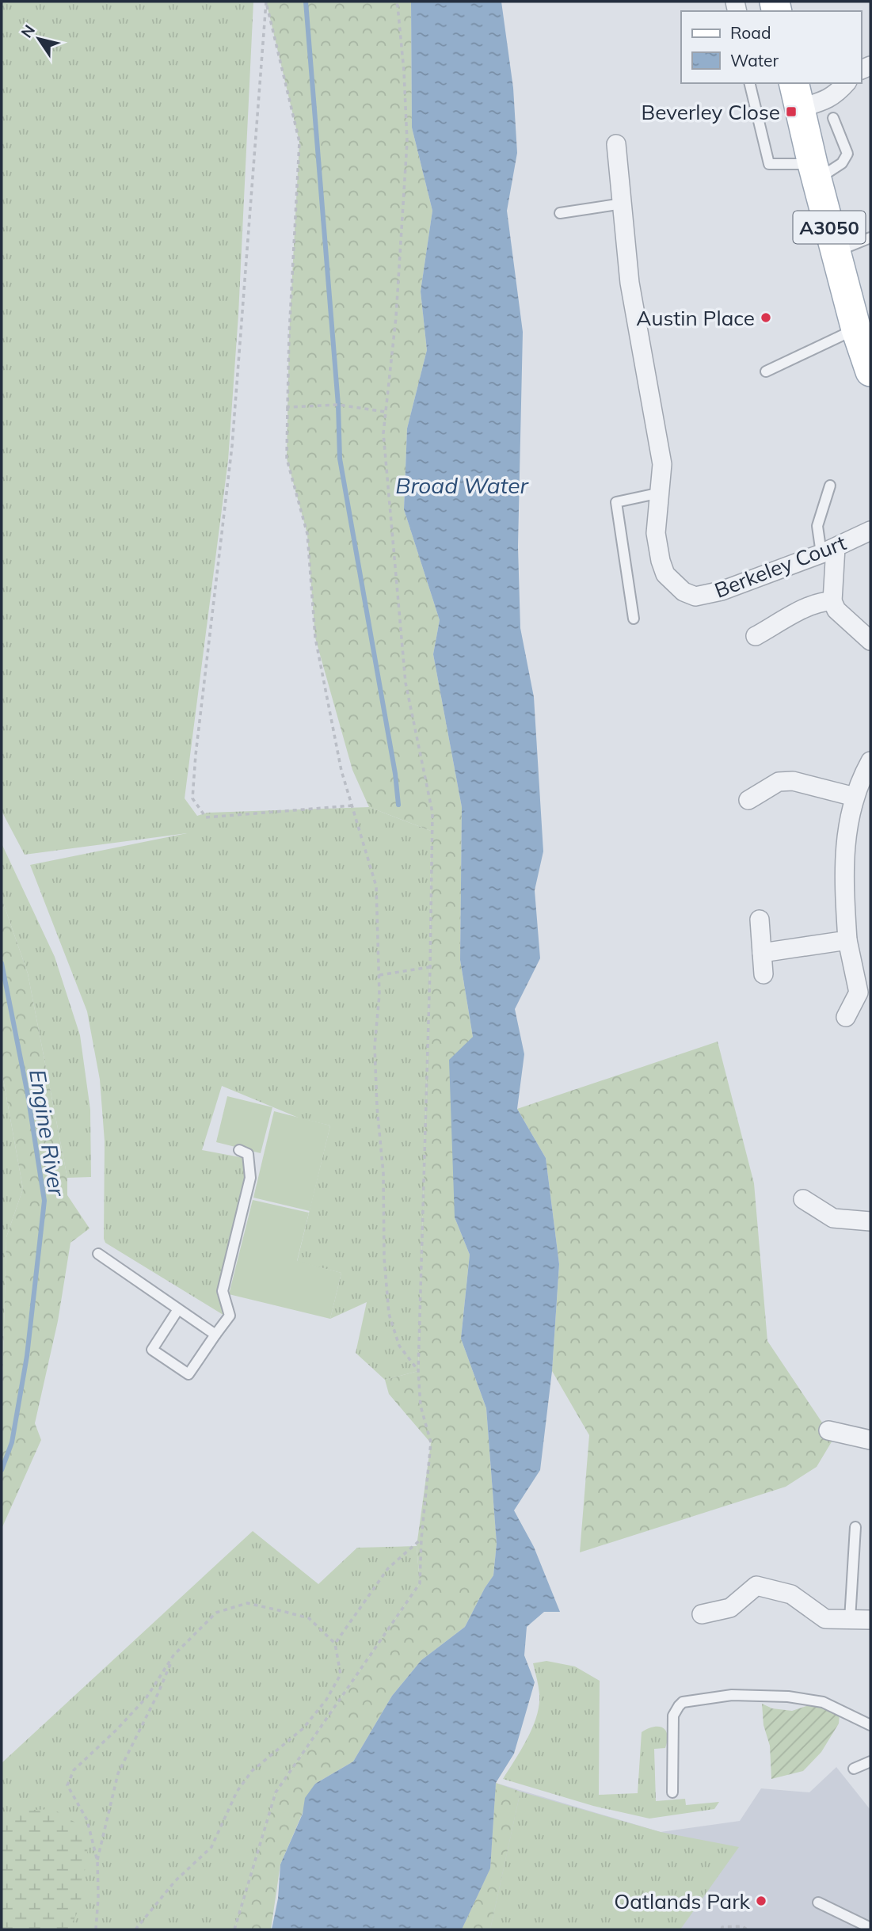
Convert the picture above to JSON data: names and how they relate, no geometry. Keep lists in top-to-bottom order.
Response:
{
  "streets": {
    "main road": ["A3050"],
    "street": ["Berkeley Court"]
  },
  "water": ["Broad Water", "Engine River"],
  "places": {
    "transit": ["Beverley Close"],
    "other": ["Austin Place", "Oatlands Park"]
  },
  "legend": ["Road", "Water"],
  "north": "top left"
}
